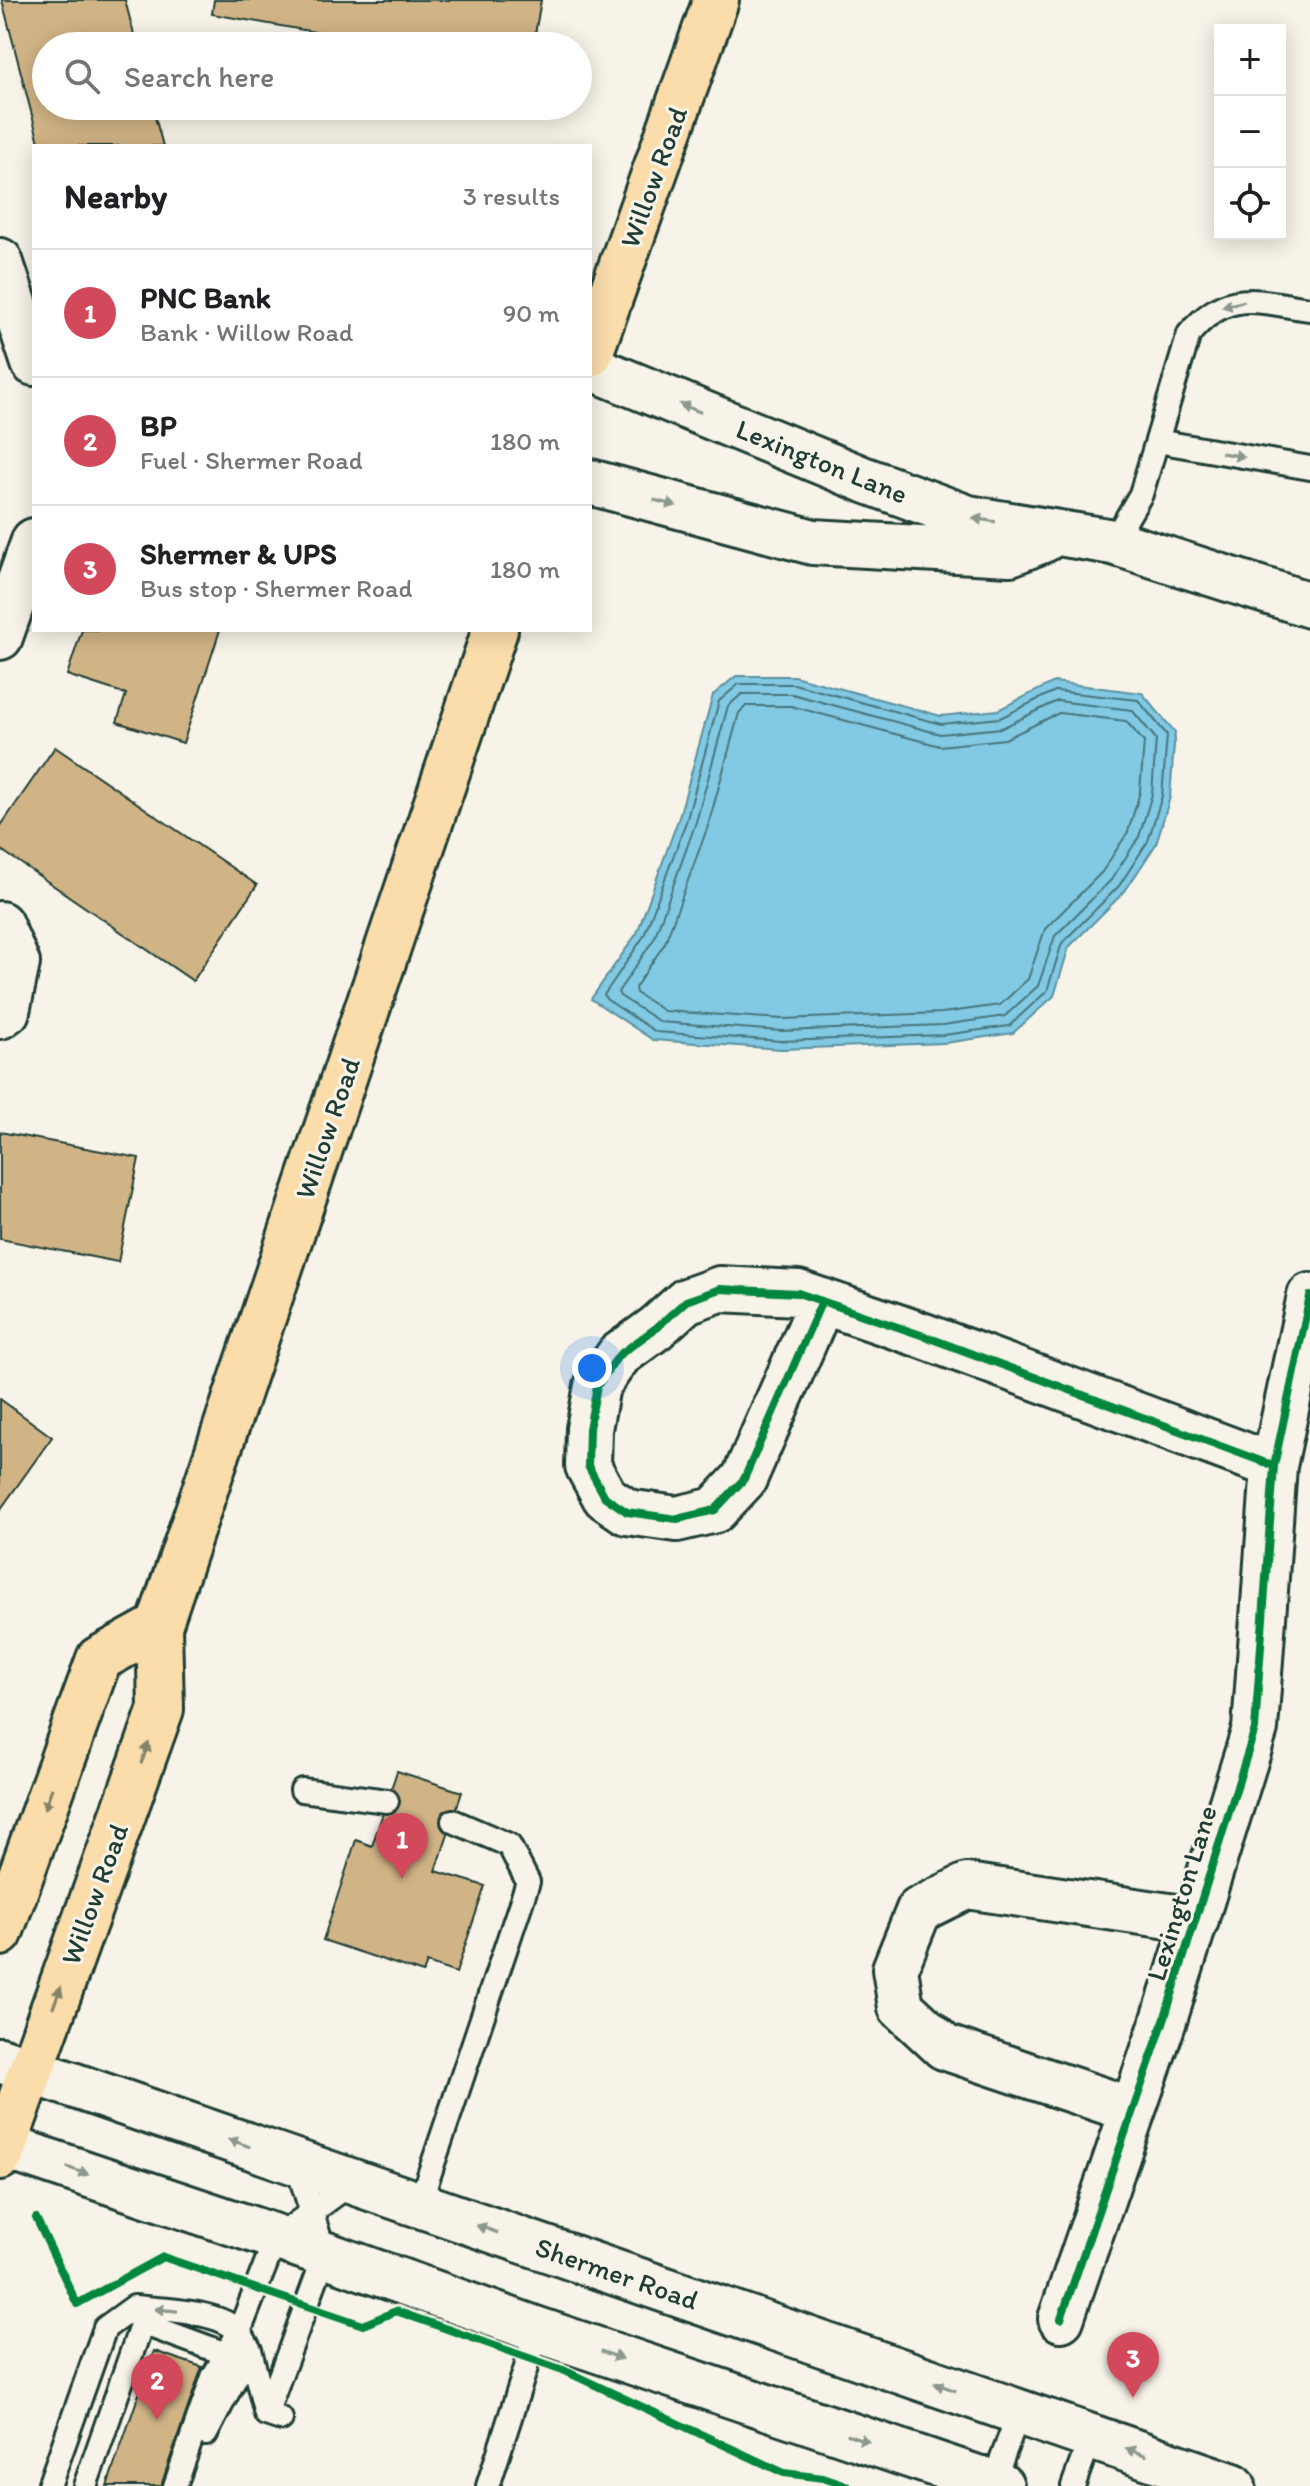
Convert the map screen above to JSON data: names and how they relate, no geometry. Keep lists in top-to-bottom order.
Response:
{
  "streets": {
    "main road": ["Willow Road"],
    "street": ["Lexington Lane", "Shermer Road"]
  },
  "crossings": [
    ["Willow Road", "Shermer Road"]
  ],
  "page": {
    "map_buttons": ["+", "−"],
    "search": "Search here",
    "heading": ["Nearby", "3 results"],
    "list": [
      {
        "mark": "1",
        "name": "PNC Bank",
        "note": "Bank · Willow Road",
        "value": "90 m"
      },
      {
        "mark": "2",
        "name": "BP",
        "note": "Fuel · Shermer Road",
        "value": "180 m"
      },
      {
        "mark": "3",
        "name": "Shermer & UPS",
        "note": "Bus stop · Shermer Road",
        "value": "180 m"
      }
    ],
    "pins": ["1", "3", "2"]
  }
}
